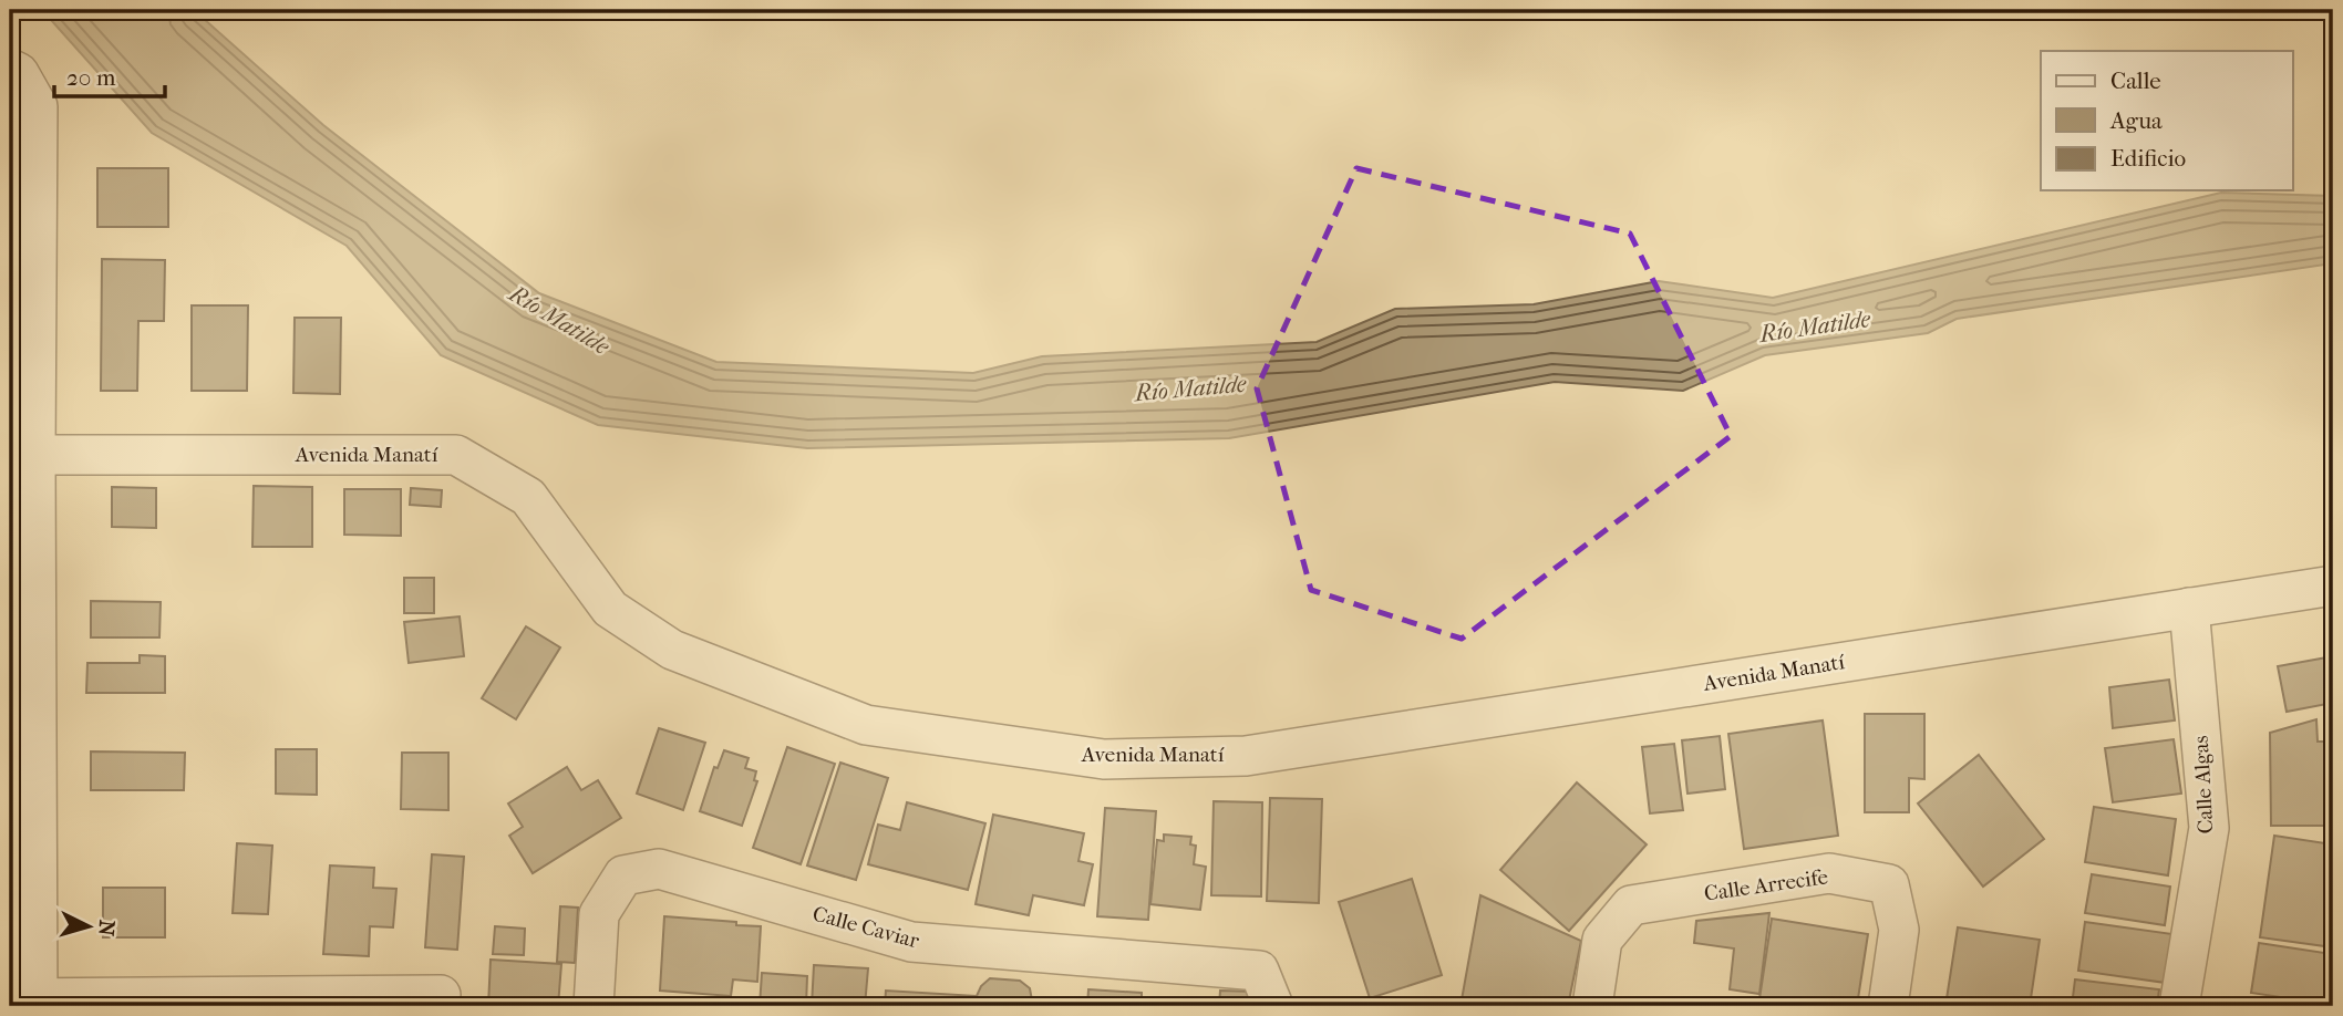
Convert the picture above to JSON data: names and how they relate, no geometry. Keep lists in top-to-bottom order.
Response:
{
  "streets": {
    "street": [
      "Avenida Manatí",
      "Calle Algas",
      "Calle Arrecife",
      "Calle Caviar"
    ]
  },
  "crossings": [
    ["Avenida Manatí", "Calle Algas"]
  ],
  "water": ["Río Matilde"],
  "legend": ["Calle", "Agua", "Edificio"],
  "scale_bar": "20 m",
  "north": "right"
}
